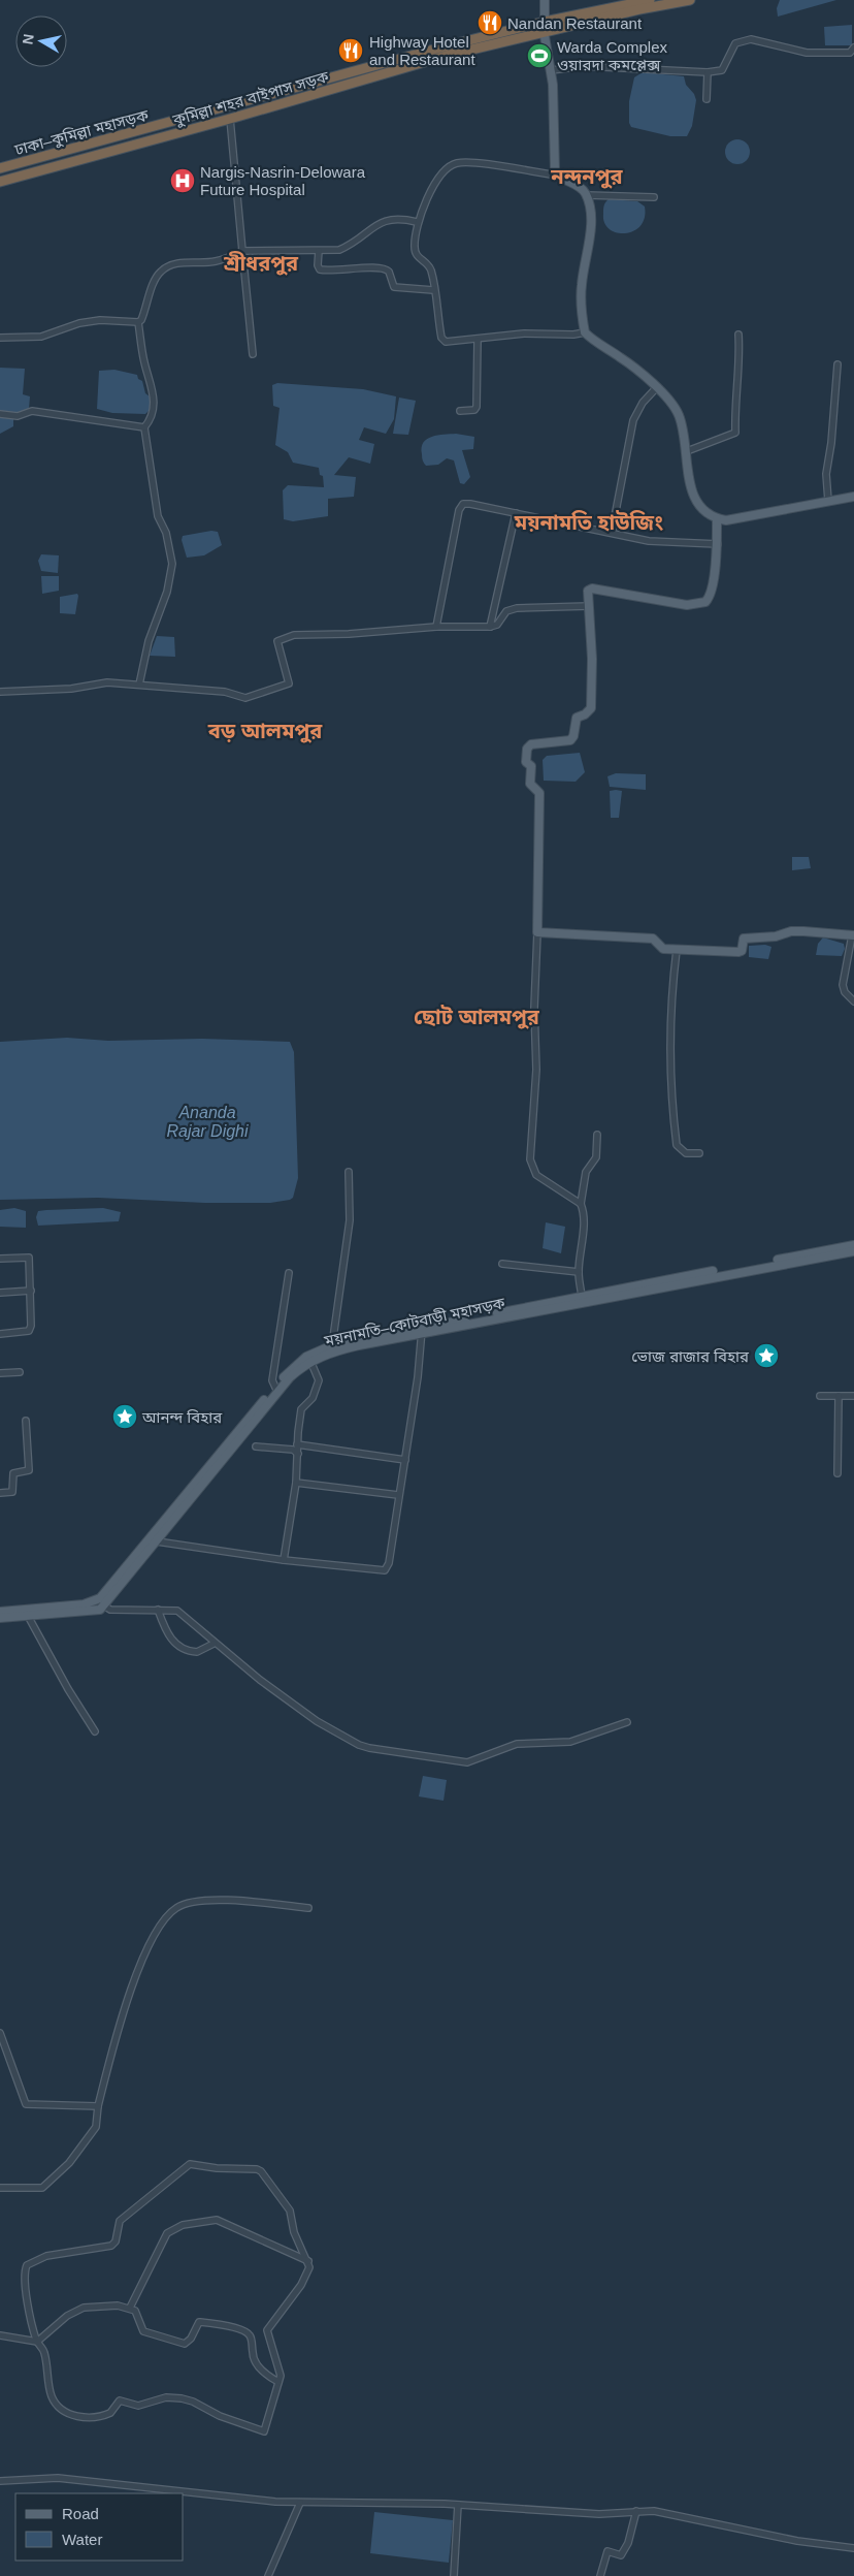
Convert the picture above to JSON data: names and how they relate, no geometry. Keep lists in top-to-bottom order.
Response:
{
  "streets": {
    "highway": ["কুমিল্লা শহর বাইপাস সড়ক", "ঢাকা–কুমিল্লা মহাসড়ক"],
    "main road": ["ময়নামতি–কোটবাড়ী মহাসড়ক"]
  },
  "crossings": [
    ["কুমিল্লা শহর বাইপাস সড়ক", "ঢাকা–কুমিল্লা মহাসড়ক"]
  ],
  "districts": [
    "নন্দনপুর",
    "শ্রীধরপুর",
    "ময়নামতি হাউজিং",
    "বড় আলমপুর",
    "ছোট আলমপুর"
  ],
  "water": ["Ananda Rajar Dighi"],
  "places": {
    "restaurant": ["Nandan Restaurant", "Highway Hotel and Restaurant"],
    "sports": ["Warda Complex ওয়ারদা কমপ্লেক্স"],
    "hospital": ["Nargis-Nasrin-Delowara Future Hospital"],
    "place": ["ভোজ রাজার বিহার", "আনন্দ বিহার"]
  },
  "legend": ["Road", "Water"],
  "north": "left"
}
